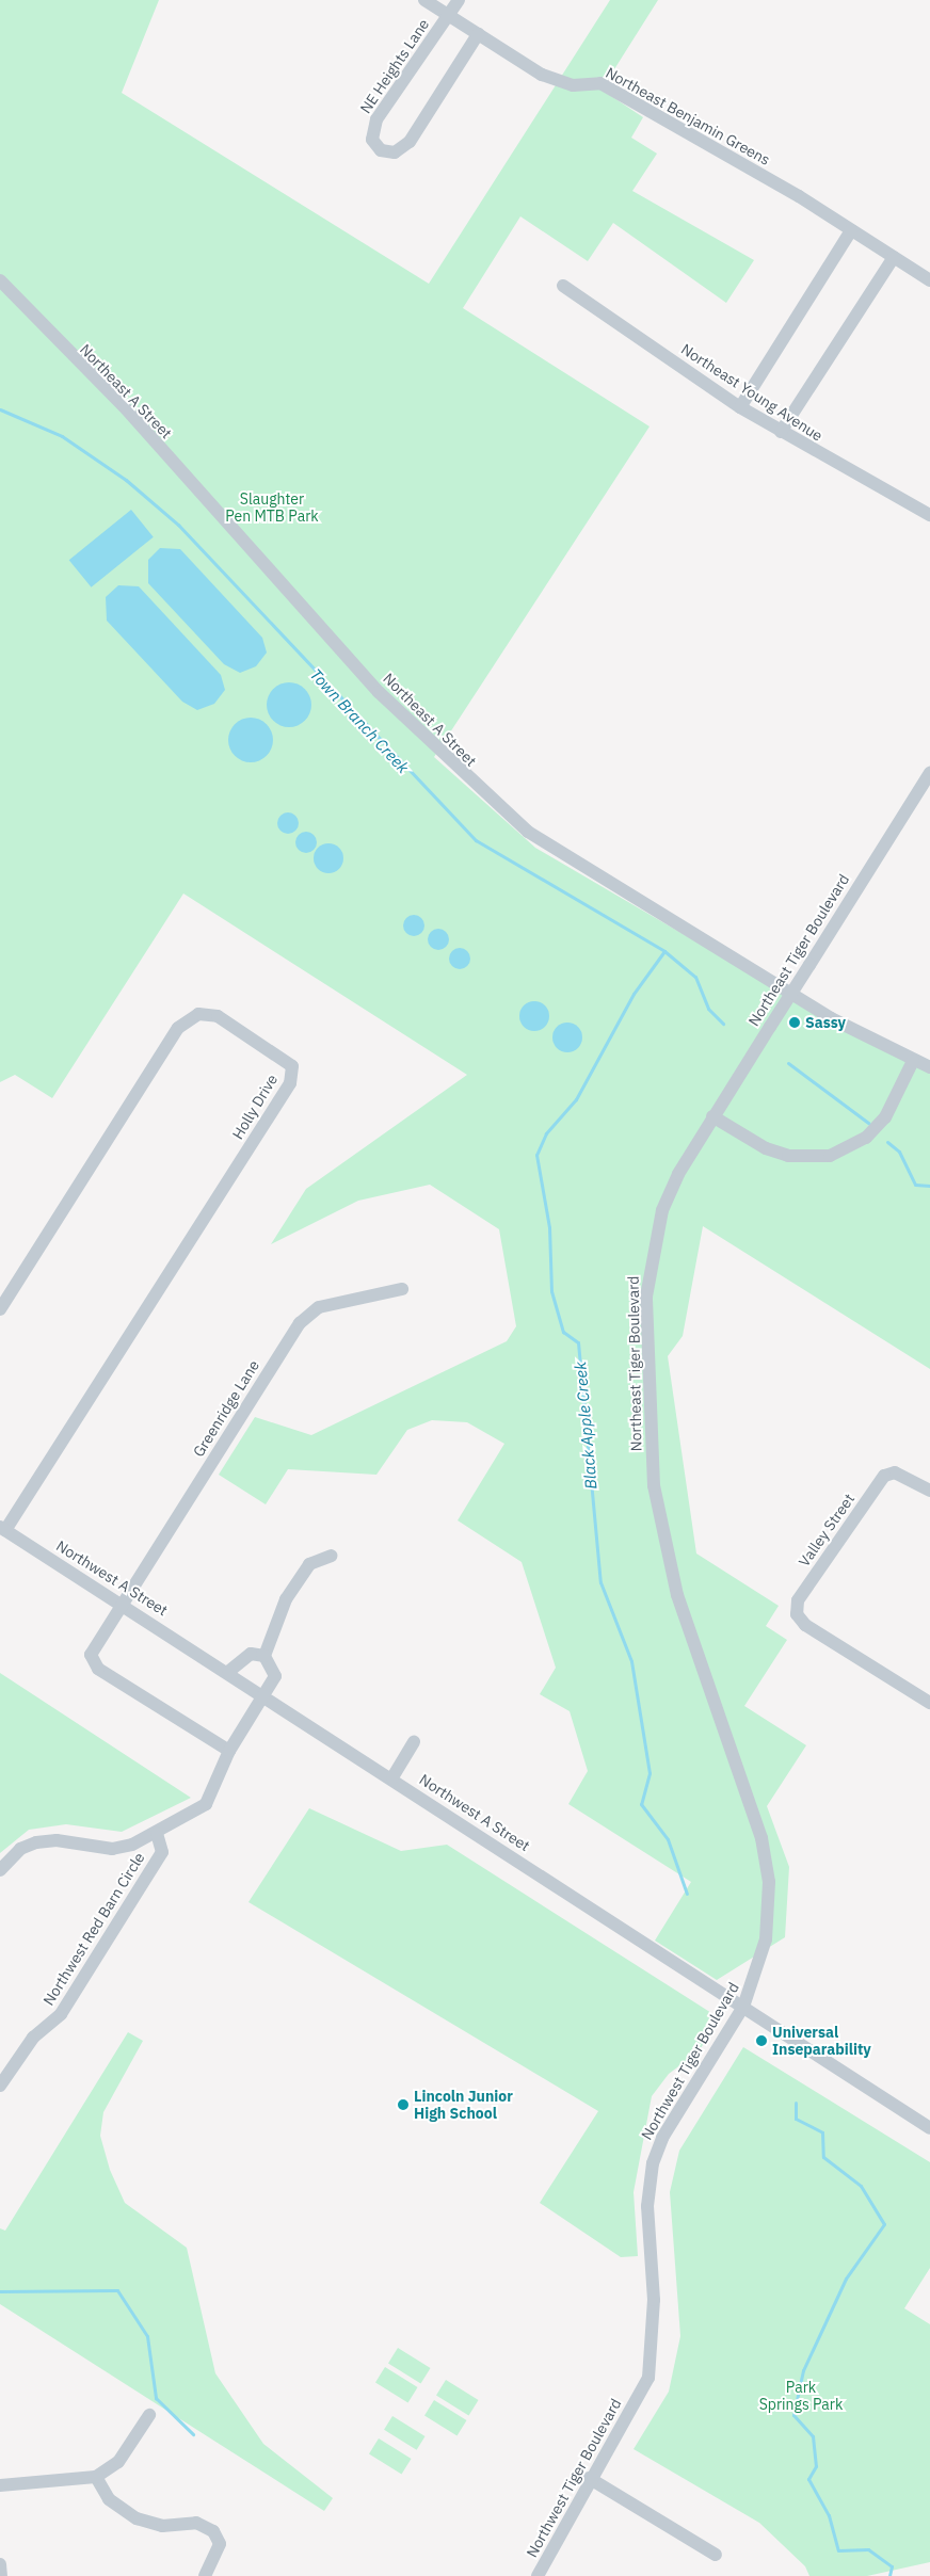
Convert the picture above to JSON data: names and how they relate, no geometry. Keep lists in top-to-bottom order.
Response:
{
  "streets": {
    "street": [
      "NE Heights Lane",
      "Northeast Benjamin Greens",
      "Northeast A Street",
      "Northeast Young Avenue",
      "Northeast Tiger Boulevard",
      "Holly Drive",
      "Greenridge Lane",
      "Valley Street",
      "Northwest A Street",
      "Northwest Red Barn Circle",
      "Northwest Tiger Boulevard"
    ]
  },
  "crossings": [
    ["NE Heights Lane", "Northeast Benjamin Greens"],
    ["Northeast Tiger Boulevard", "Northwest Tiger Boulevard"],
    ["Holly Drive", "Northwest A Street"],
    ["Greenridge Lane", "Northwest A Street"],
    ["Northwest A Street", "Northwest Tiger Boulevard"]
  ],
  "water": ["Town Branch Creek", "Black Apple Creek"],
  "parks": ["Slaughter Pen MTB Park", "Park Springs Park"],
  "places": ["Sassy", "Universal Inseparability", "Lincoln Junior High School"]
}
